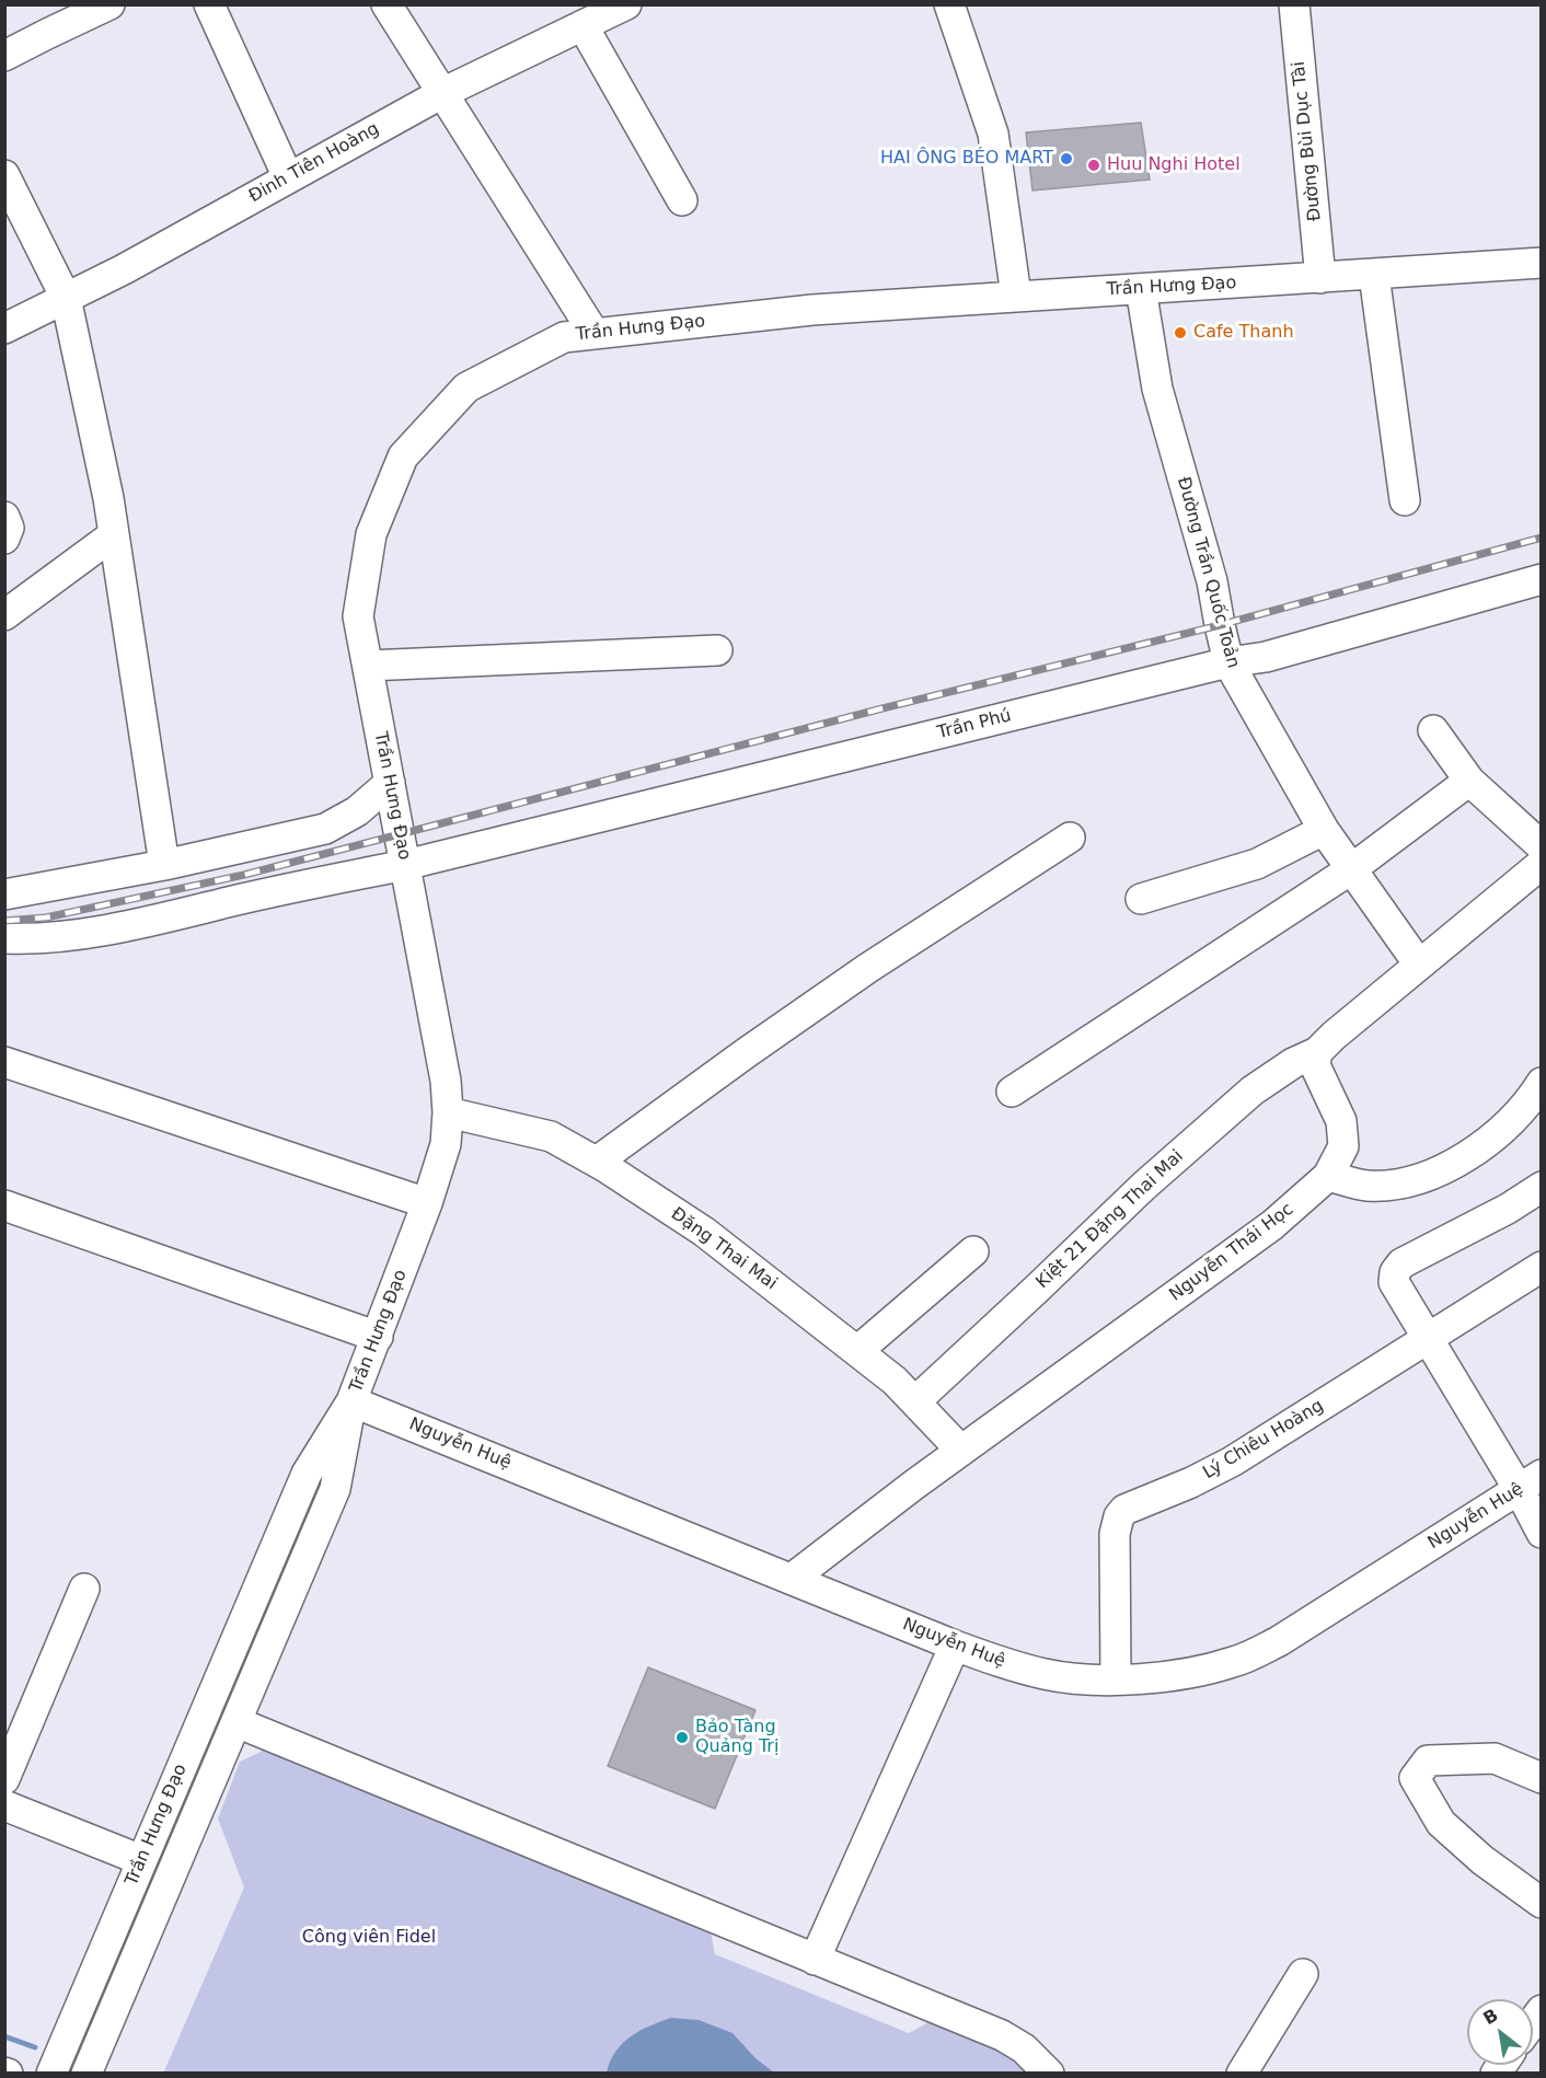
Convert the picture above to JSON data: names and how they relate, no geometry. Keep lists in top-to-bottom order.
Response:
{
  "streets": {
    "street": [
      "Đường Bùi Dục Tài",
      "Đinh Tiên Hoàng",
      "Trần Hưng Đạo",
      "Đường Trần Quốc Toản",
      "Trần Phú",
      "Kiệt 21 Đặng Thai Mai",
      "Đặng Thai Mai",
      "Nguyễn Thái Học",
      "Lý Chiêu Hoàng",
      "Nguyễn Huệ"
    ]
  },
  "crossings": [
    ["Đường Bùi Dục Tài", "Trần Hưng Đạo"],
    ["Trần Hưng Đạo", "Đường Trần Quốc Toản"],
    ["Trần Hưng Đạo", "Trần Phú"],
    ["Trần Hưng Đạo", "Đặng Thai Mai"],
    ["Trần Hưng Đạo", "Nguyễn Huệ"],
    ["Đường Trần Quốc Toản", "Trần Phú"],
    ["Kiệt 21 Đặng Thai Mai", "Đặng Thai Mai"],
    ["Kiệt 21 Đặng Thai Mai", "Nguyễn Thái Học"],
    ["Đặng Thai Mai", "Nguyễn Thái Học"],
    ["Nguyễn Thái Học", "Nguyễn Huệ"],
    ["Lý Chiêu Hoàng", "Nguyễn Huệ"]
  ],
  "parks": ["Công viên Fidel"],
  "places": [
    "HAI ÔNG BÉO MART",
    "Huu Nghi Hotel",
    "Cafe Thanh",
    "Bảo Tàng Quảng Trị"
  ],
  "north": "top left"
}
